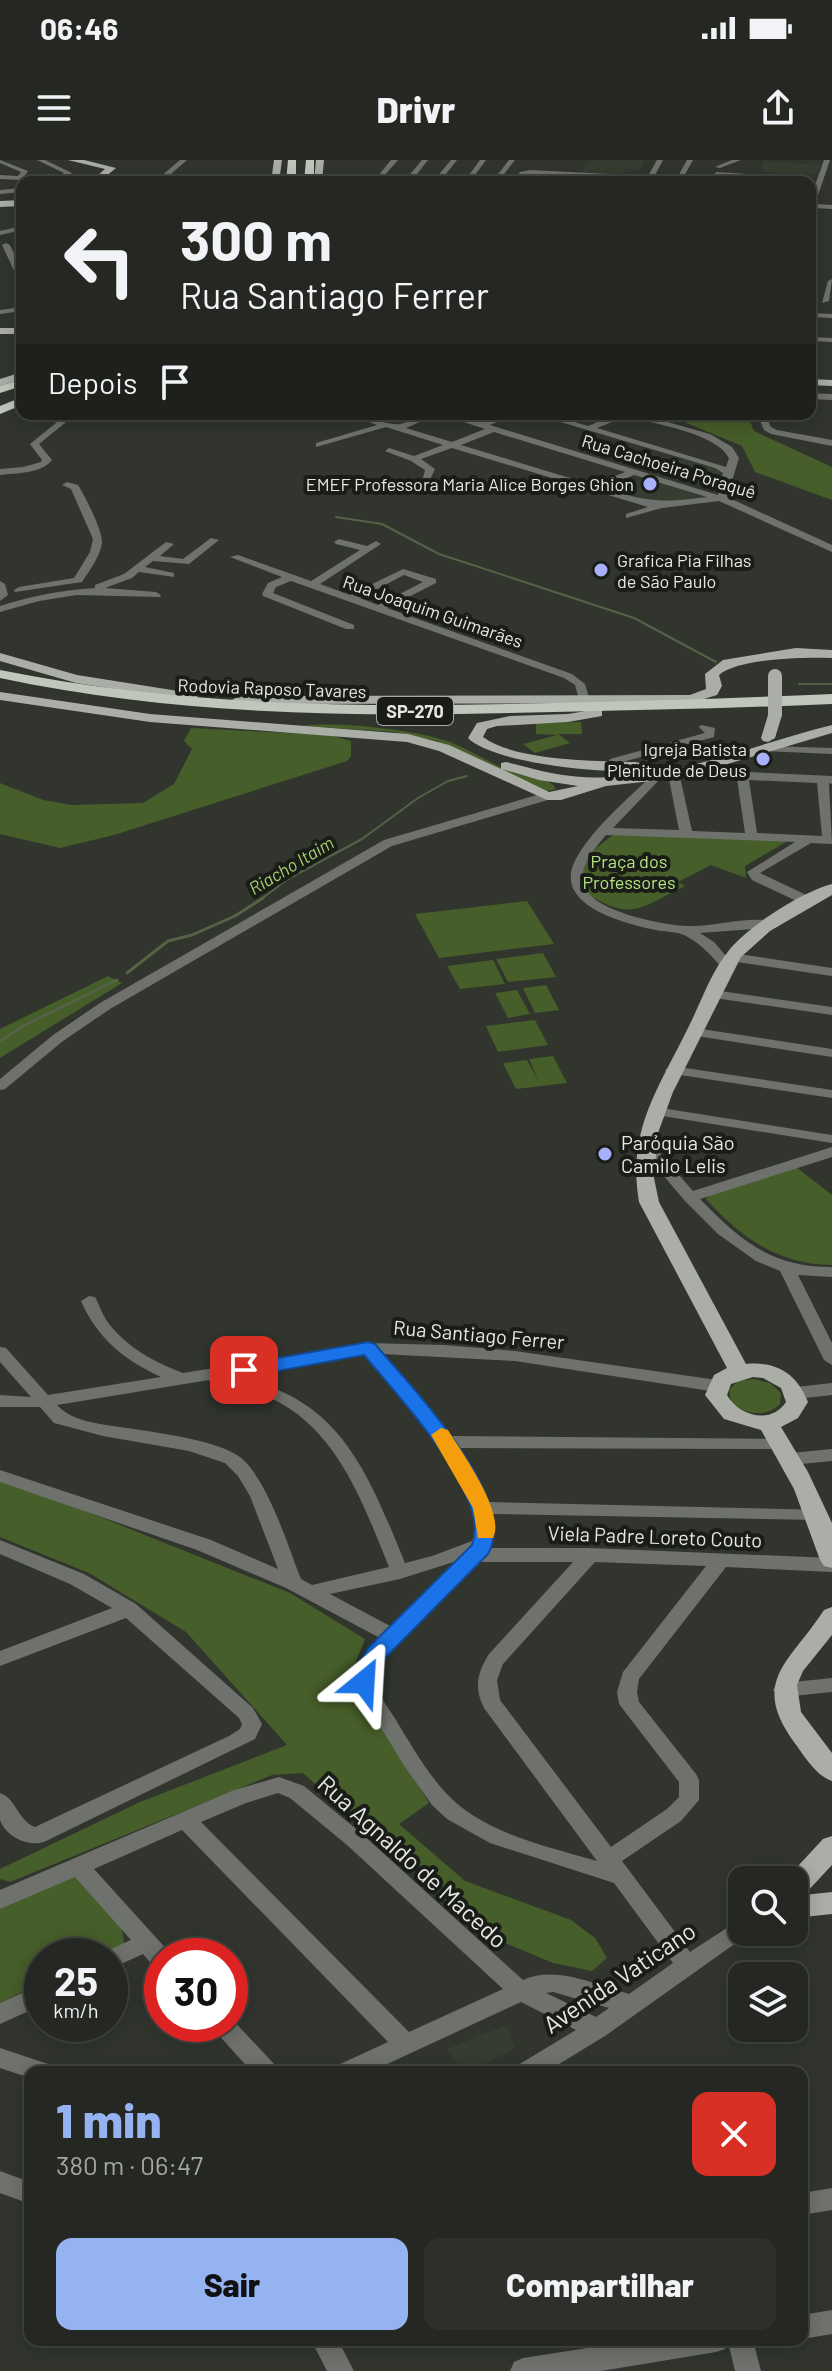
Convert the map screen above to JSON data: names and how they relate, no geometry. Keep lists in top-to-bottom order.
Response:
{
  "streets": {
    "highway": ["Rodovia Raposo Tavares", "SP-270"],
    "street": [
      "Rua Cachoeira Poraquê",
      "Rua Joaquim Guimarães",
      "Rua Santiago Ferrer",
      "Viela Padre Loreto Couto",
      "Rua Agnaldo de Macedo",
      "Avenida Vaticano"
    ]
  },
  "crossings": [
    ["Rua Joaquim Guimarães", "Rodovia Raposo Tavares"],
    ["Rua Agnaldo de Macedo", "Avenida Vaticano"]
  ],
  "water": ["Riacho Itaim"],
  "parks": ["Praça dos Professores"],
  "places": [
    "EMEF Professora Maria Alice Borges Ghion",
    "Grafica Pia Filhas de São Paulo",
    "Igreja Batista Plenitude de Deus",
    "Paróquia São Camilo Lelis"
  ],
  "page": {
    "status": "06:46",
    "header": "Drivr",
    "turn": ["300 m", "Rua Santiago Ferrer"],
    "then": "Depois",
    "speed": "25 km/h",
    "limit": "30",
    "heading": ["1 min", "380 m · 06:47"],
    "buttons": ["Sair", "Compartilhar"]
  }
}
